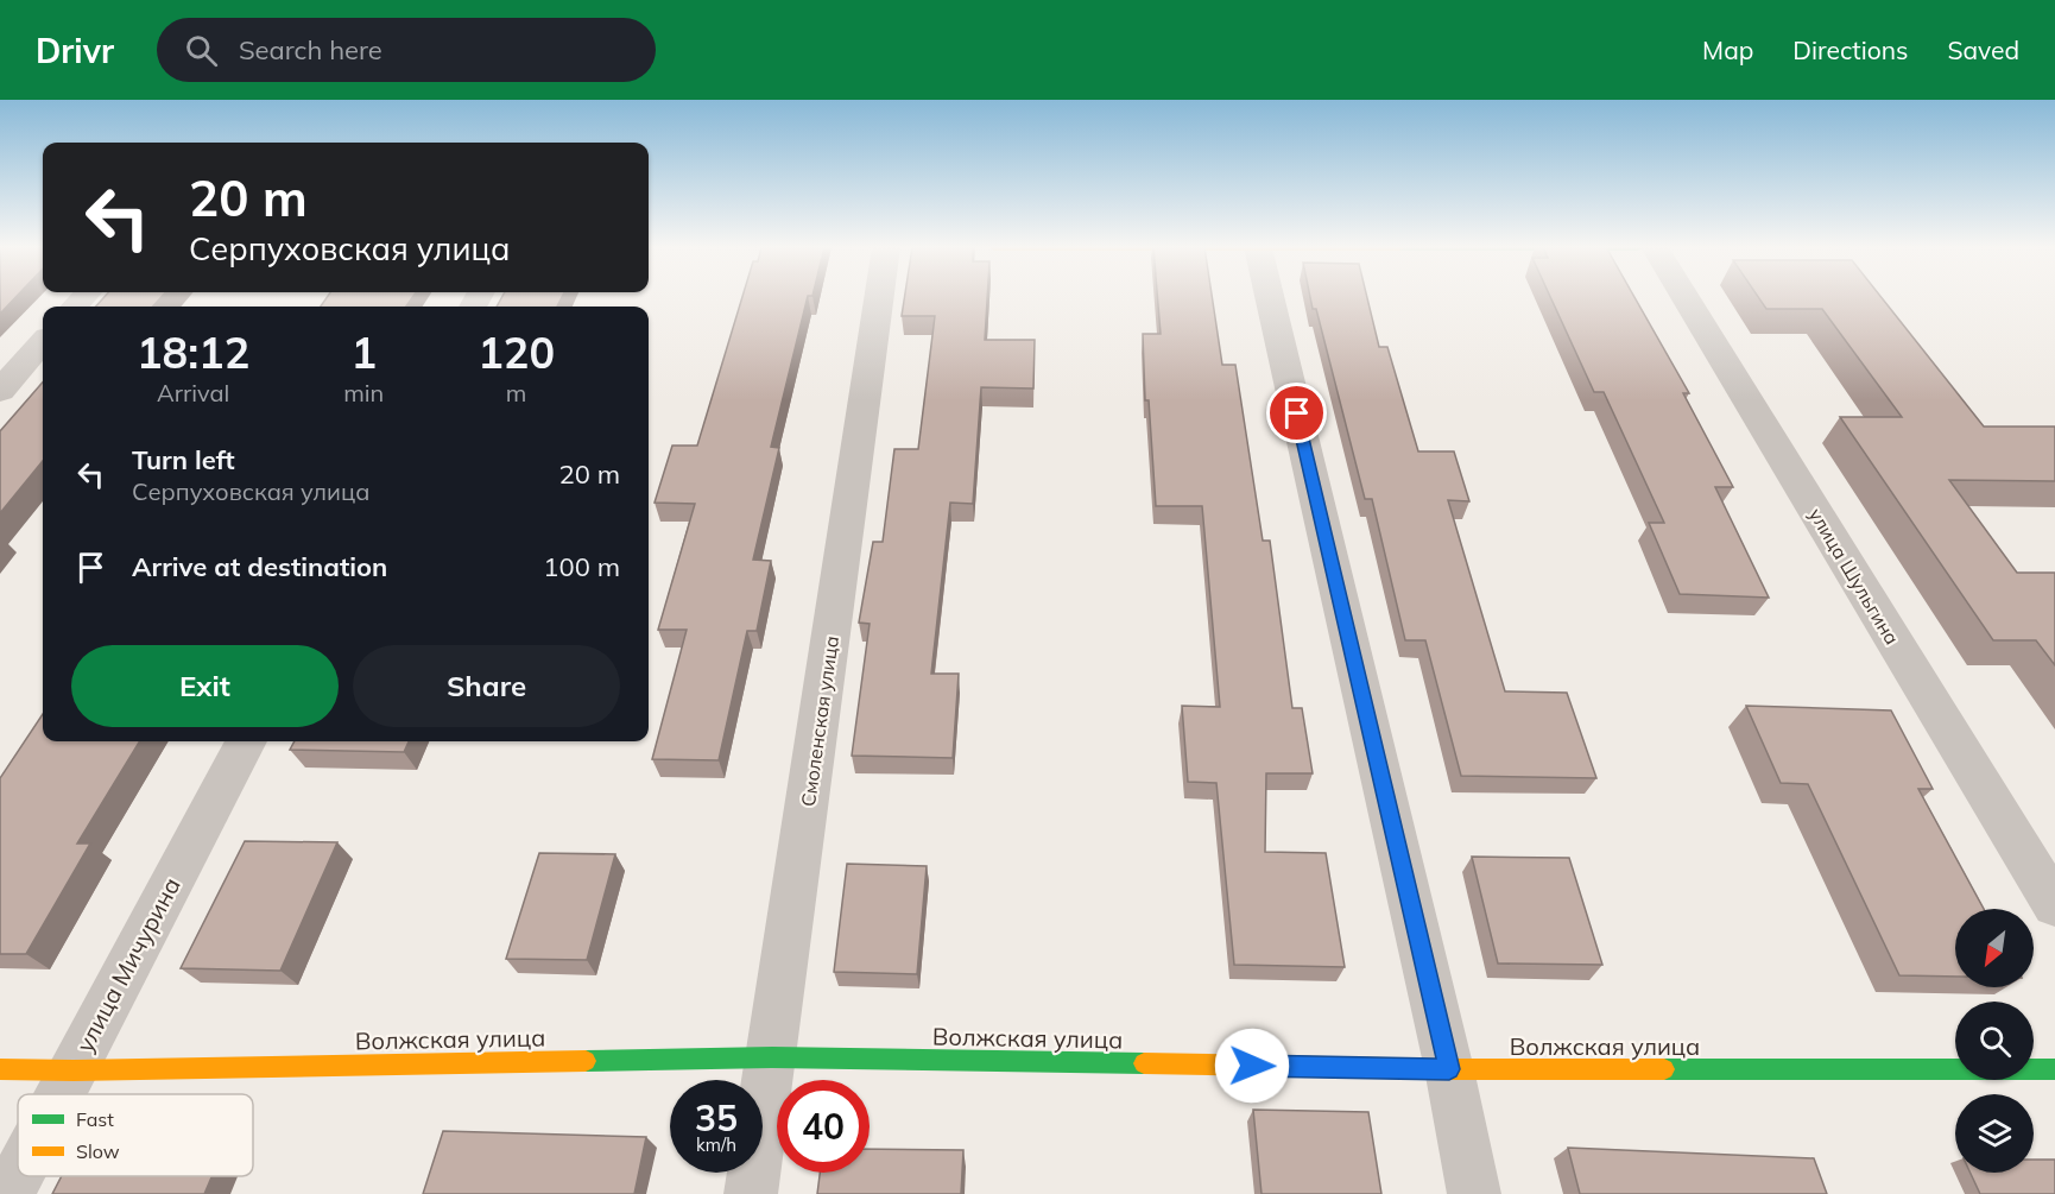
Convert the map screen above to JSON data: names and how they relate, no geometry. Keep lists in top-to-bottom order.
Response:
{
  "streets": {
    "street": [
      "улица Шульгина",
      "Смоленская улица",
      "улица Мичурина",
      "Волжская улица"
    ]
  },
  "crossings": [
    ["Смоленская улица", "Волжская улица"],
    ["улица Мичурина", "Волжская улица"]
  ],
  "legend": ["Fast", "Slow"],
  "north": "bottom left",
  "page": {
    "header": "Drivr",
    "search": "Search here",
    "nav": ["Map", "Directions", "Saved"],
    "turn": ["20 m", "Серпуховская улица"],
    "eta": [
      "18:12",
      "Arrival",
      "1",
      "min",
      "120",
      "m"
    ],
    "list": [
      {
        "name": "Turn left",
        "note": "Серпуховская улица",
        "value": "20 m"
      },
      {
        "name": "Arrive at destination",
        "value": "100 m"
      }
    ],
    "buttons": ["Exit", "Share"],
    "speed": "35 km/h",
    "limit": "40"
  }
}
